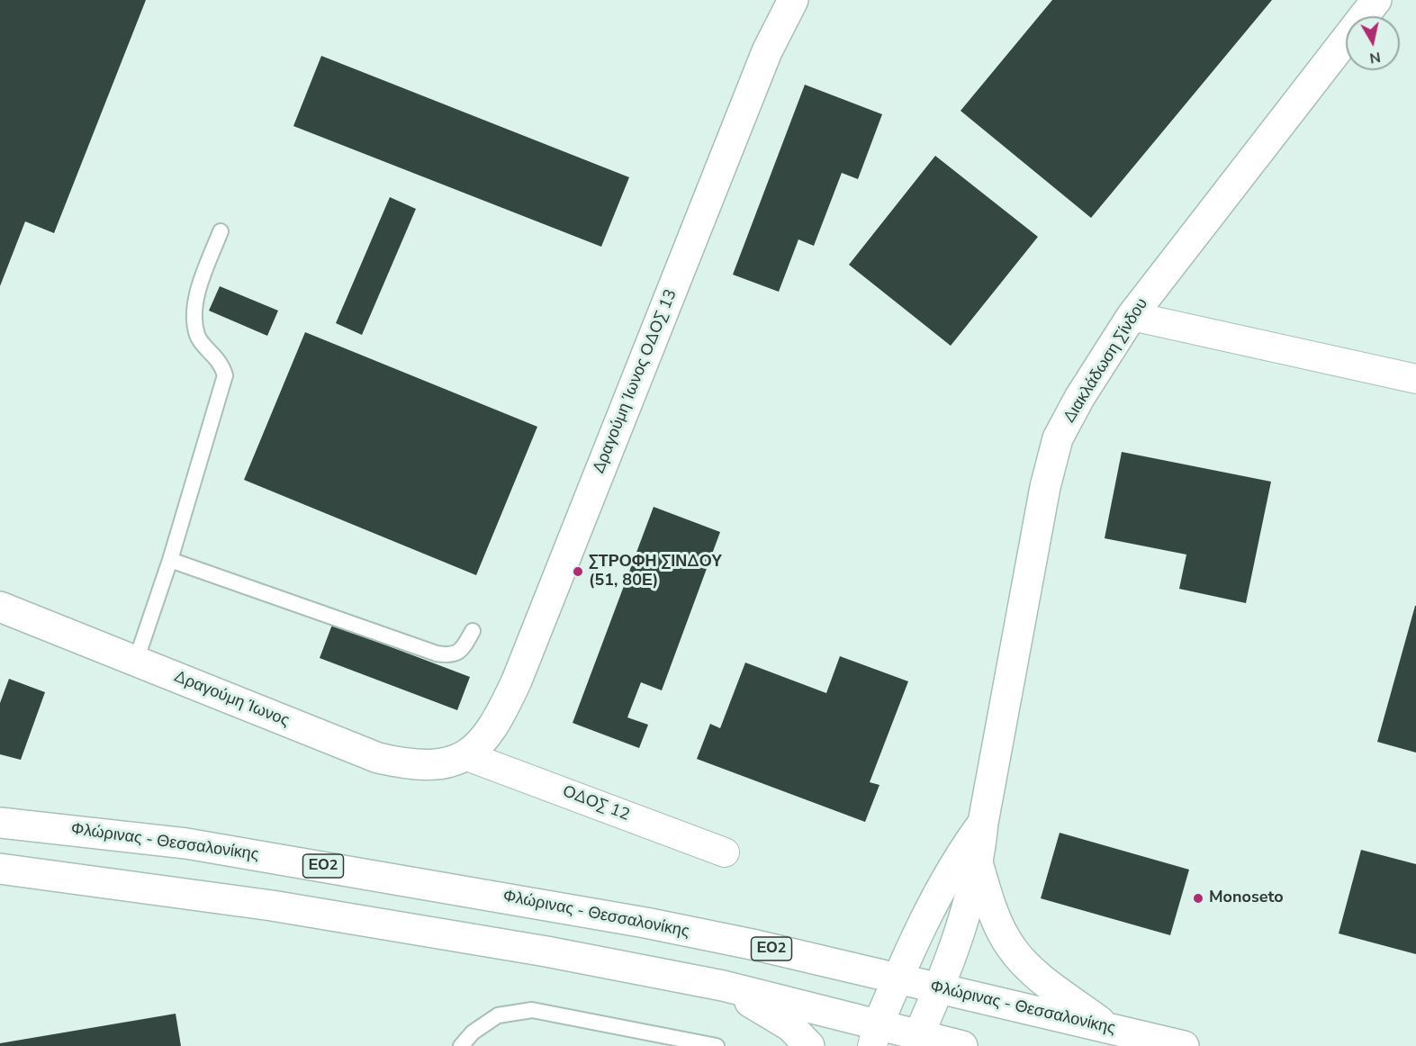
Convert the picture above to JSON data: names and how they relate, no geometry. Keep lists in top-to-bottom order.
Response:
{
  "streets": {
    "main road": [
      "Διακλάδωση Σίνδου",
      "Δραγούμη Ίωνος ΟΔΟΣ 13",
      "Δραγούμη Ίωνος",
      "Φλώρινας - Θεσσαλονίκης",
      "ΕΟ2"
    ],
    "street": ["ΟΔΟΣ 12"]
  },
  "crossings": [
    ["Δραγούμη Ίωνος ΟΔΟΣ 13", "Δραγούμη Ίωνος"],
    ["Δραγούμη Ίωνος ΟΔΟΣ 13", "ΟΔΟΣ 12"],
    ["Δραγούμη Ίωνος", "ΟΔΟΣ 12"]
  ],
  "places": ["ΣΤΡΟΦΗ ΣΙΝΔΟΥ (51, 80Ε)", "Monoseto"],
  "north": "bottom"
}
